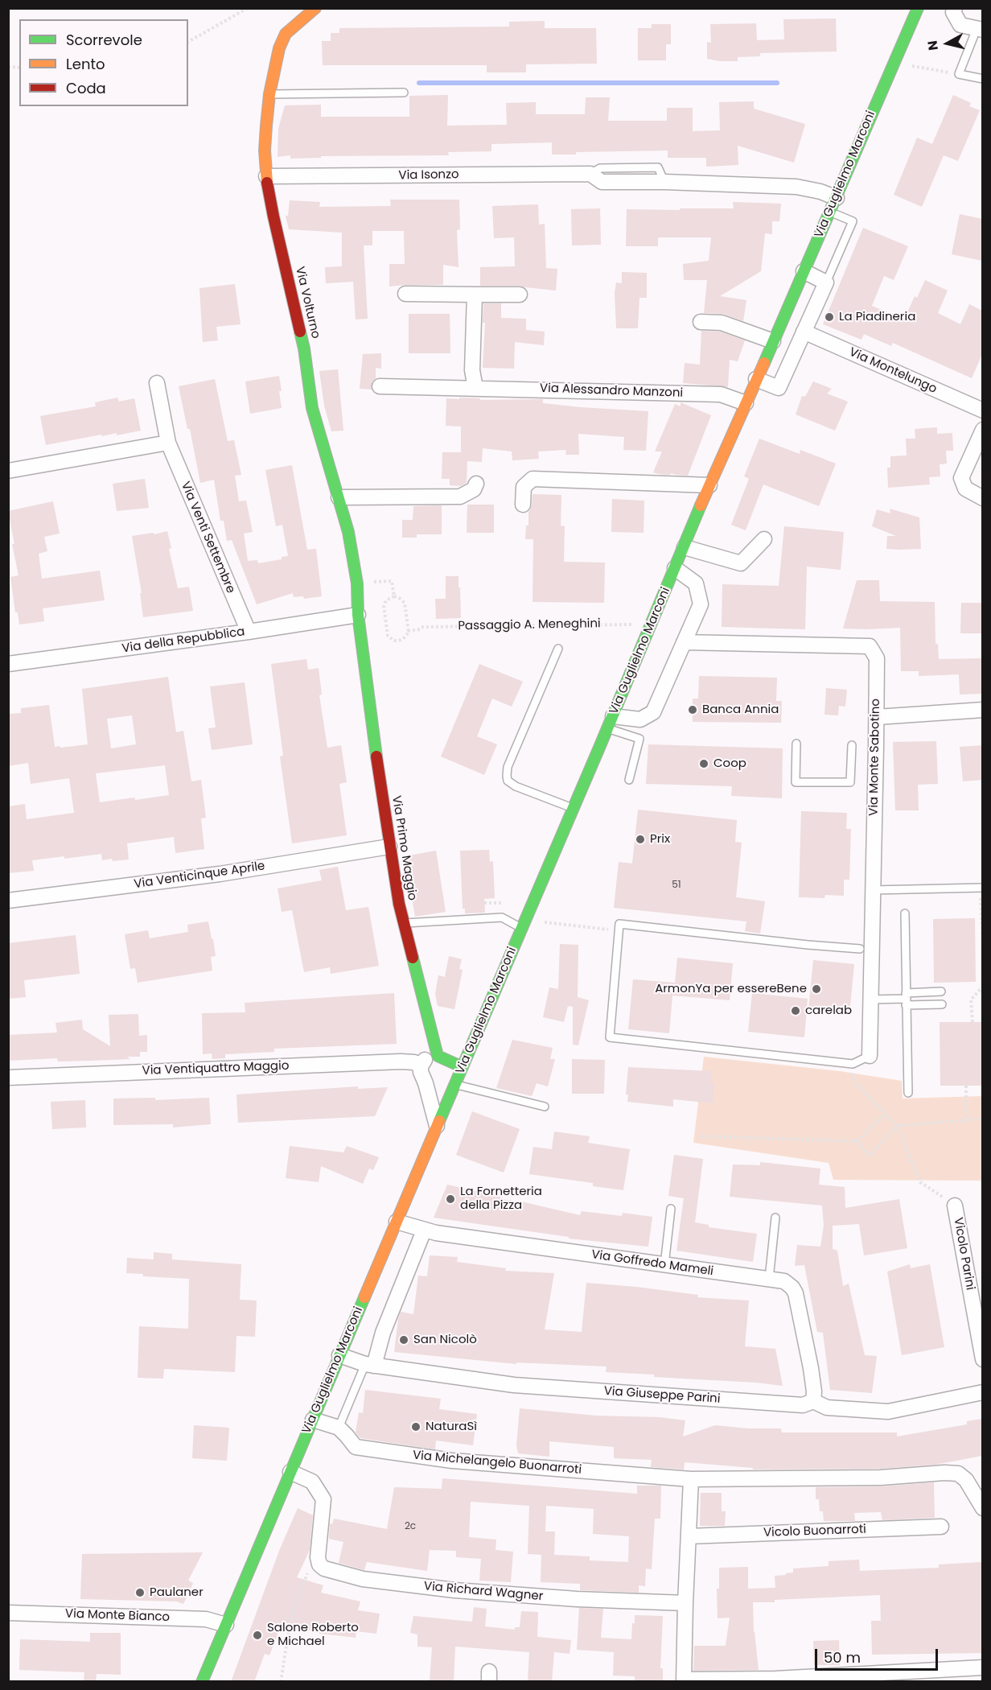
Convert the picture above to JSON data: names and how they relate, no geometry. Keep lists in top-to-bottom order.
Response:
{
  "streets": {
    "main road": ["Via Guglielmo Marconi", "Via Volturno", "Via Primo Maggio"],
    "street": [
      "Via Isonzo",
      "Via Montelungo",
      "Via Alessandro Manzoni",
      "Via Venti Settembre",
      "Via della Repubblica",
      "Via Monte Sabotino",
      "Via Venticinque Aprile",
      "Via Ventiquattro Maggio",
      "Vicolo Parini",
      "Via Goffredo Mameli",
      "Via Giuseppe Parini",
      "Via Michelangelo Buonarroti",
      "Vicolo Buonarroti",
      "Via Richard Wagner",
      "Via Monte Bianco"
    ],
    "path": ["Passaggio A. Meneghini"]
  },
  "crossings": [
    ["Via Guglielmo Marconi", "Via Isonzo"],
    ["Via Guglielmo Marconi", "Via Alessandro Manzoni"],
    ["Via Guglielmo Marconi", "Passaggio A. Meneghini"],
    ["Via Guglielmo Marconi", "Via Primo Maggio"],
    ["Via Guglielmo Marconi", "Via Ventiquattro Maggio"],
    ["Via Guglielmo Marconi", "Via Goffredo Mameli"],
    ["Via Guglielmo Marconi", "Via Giuseppe Parini"],
    ["Via Guglielmo Marconi", "Via Monte Bianco"],
    ["Via Isonzo", "Via Volturno"],
    ["Via Volturno", "Via della Repubblica"],
    ["Via Volturno", "Via Primo Maggio"],
    ["Via Venti Settembre", "Via della Repubblica"],
    ["Via della Repubblica", "Via Primo Maggio"],
    ["Via Primo Maggio", "Via Venticinque Aprile"],
    ["Via Primo Maggio", "Via Ventiquattro Maggio"],
    ["Via Goffredo Mameli", "Via Giuseppe Parini"]
  ],
  "places": [
    "La Piadineria",
    "Banca Annia",
    "Coop",
    "Prix",
    "ArmonYa per essereBene",
    "carelab",
    "La Fornetteria della Pizza",
    "San Nicolò",
    "NaturaSì",
    "Paulaner",
    "Salone Roberto e Michael"
  ],
  "house_numbers": ["51", "2c"],
  "legend": ["Scorrevole", "Lento", "Coda"],
  "scale_bar": "50 m",
  "north": "left"
}
